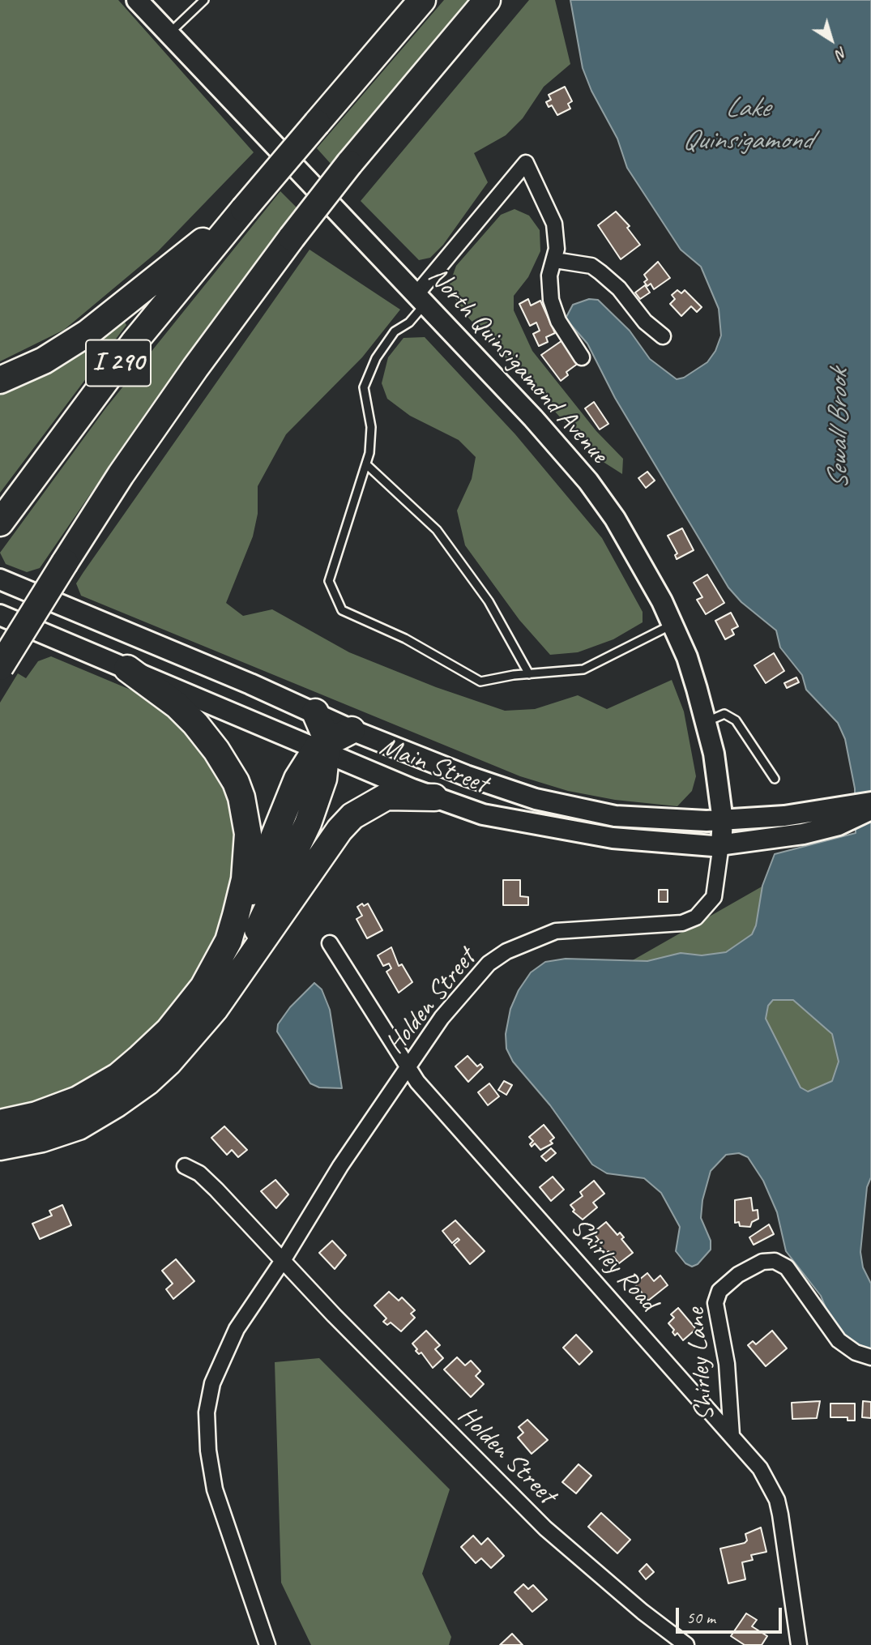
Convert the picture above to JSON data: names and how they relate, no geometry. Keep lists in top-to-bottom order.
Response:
{
  "streets": {
    "highway": ["I 290"],
    "main road": ["North Quinsigamond Avenue", "Main Street"],
    "street": ["Holden Street", "Shirley Road", "Shirley Lane"]
  },
  "crossings": [
    ["North Quinsigamond Avenue", "Main Street"],
    ["North Quinsigamond Avenue", "Holden Street"],
    ["Main Street", "Holden Street"],
    ["Holden Street", "Shirley Road"],
    ["Shirley Road", "Shirley Lane"]
  ],
  "water": ["Lake Quinsigamond", "Sewall Brook"],
  "scale_bar": "50 m",
  "north": "bottom right"
}
